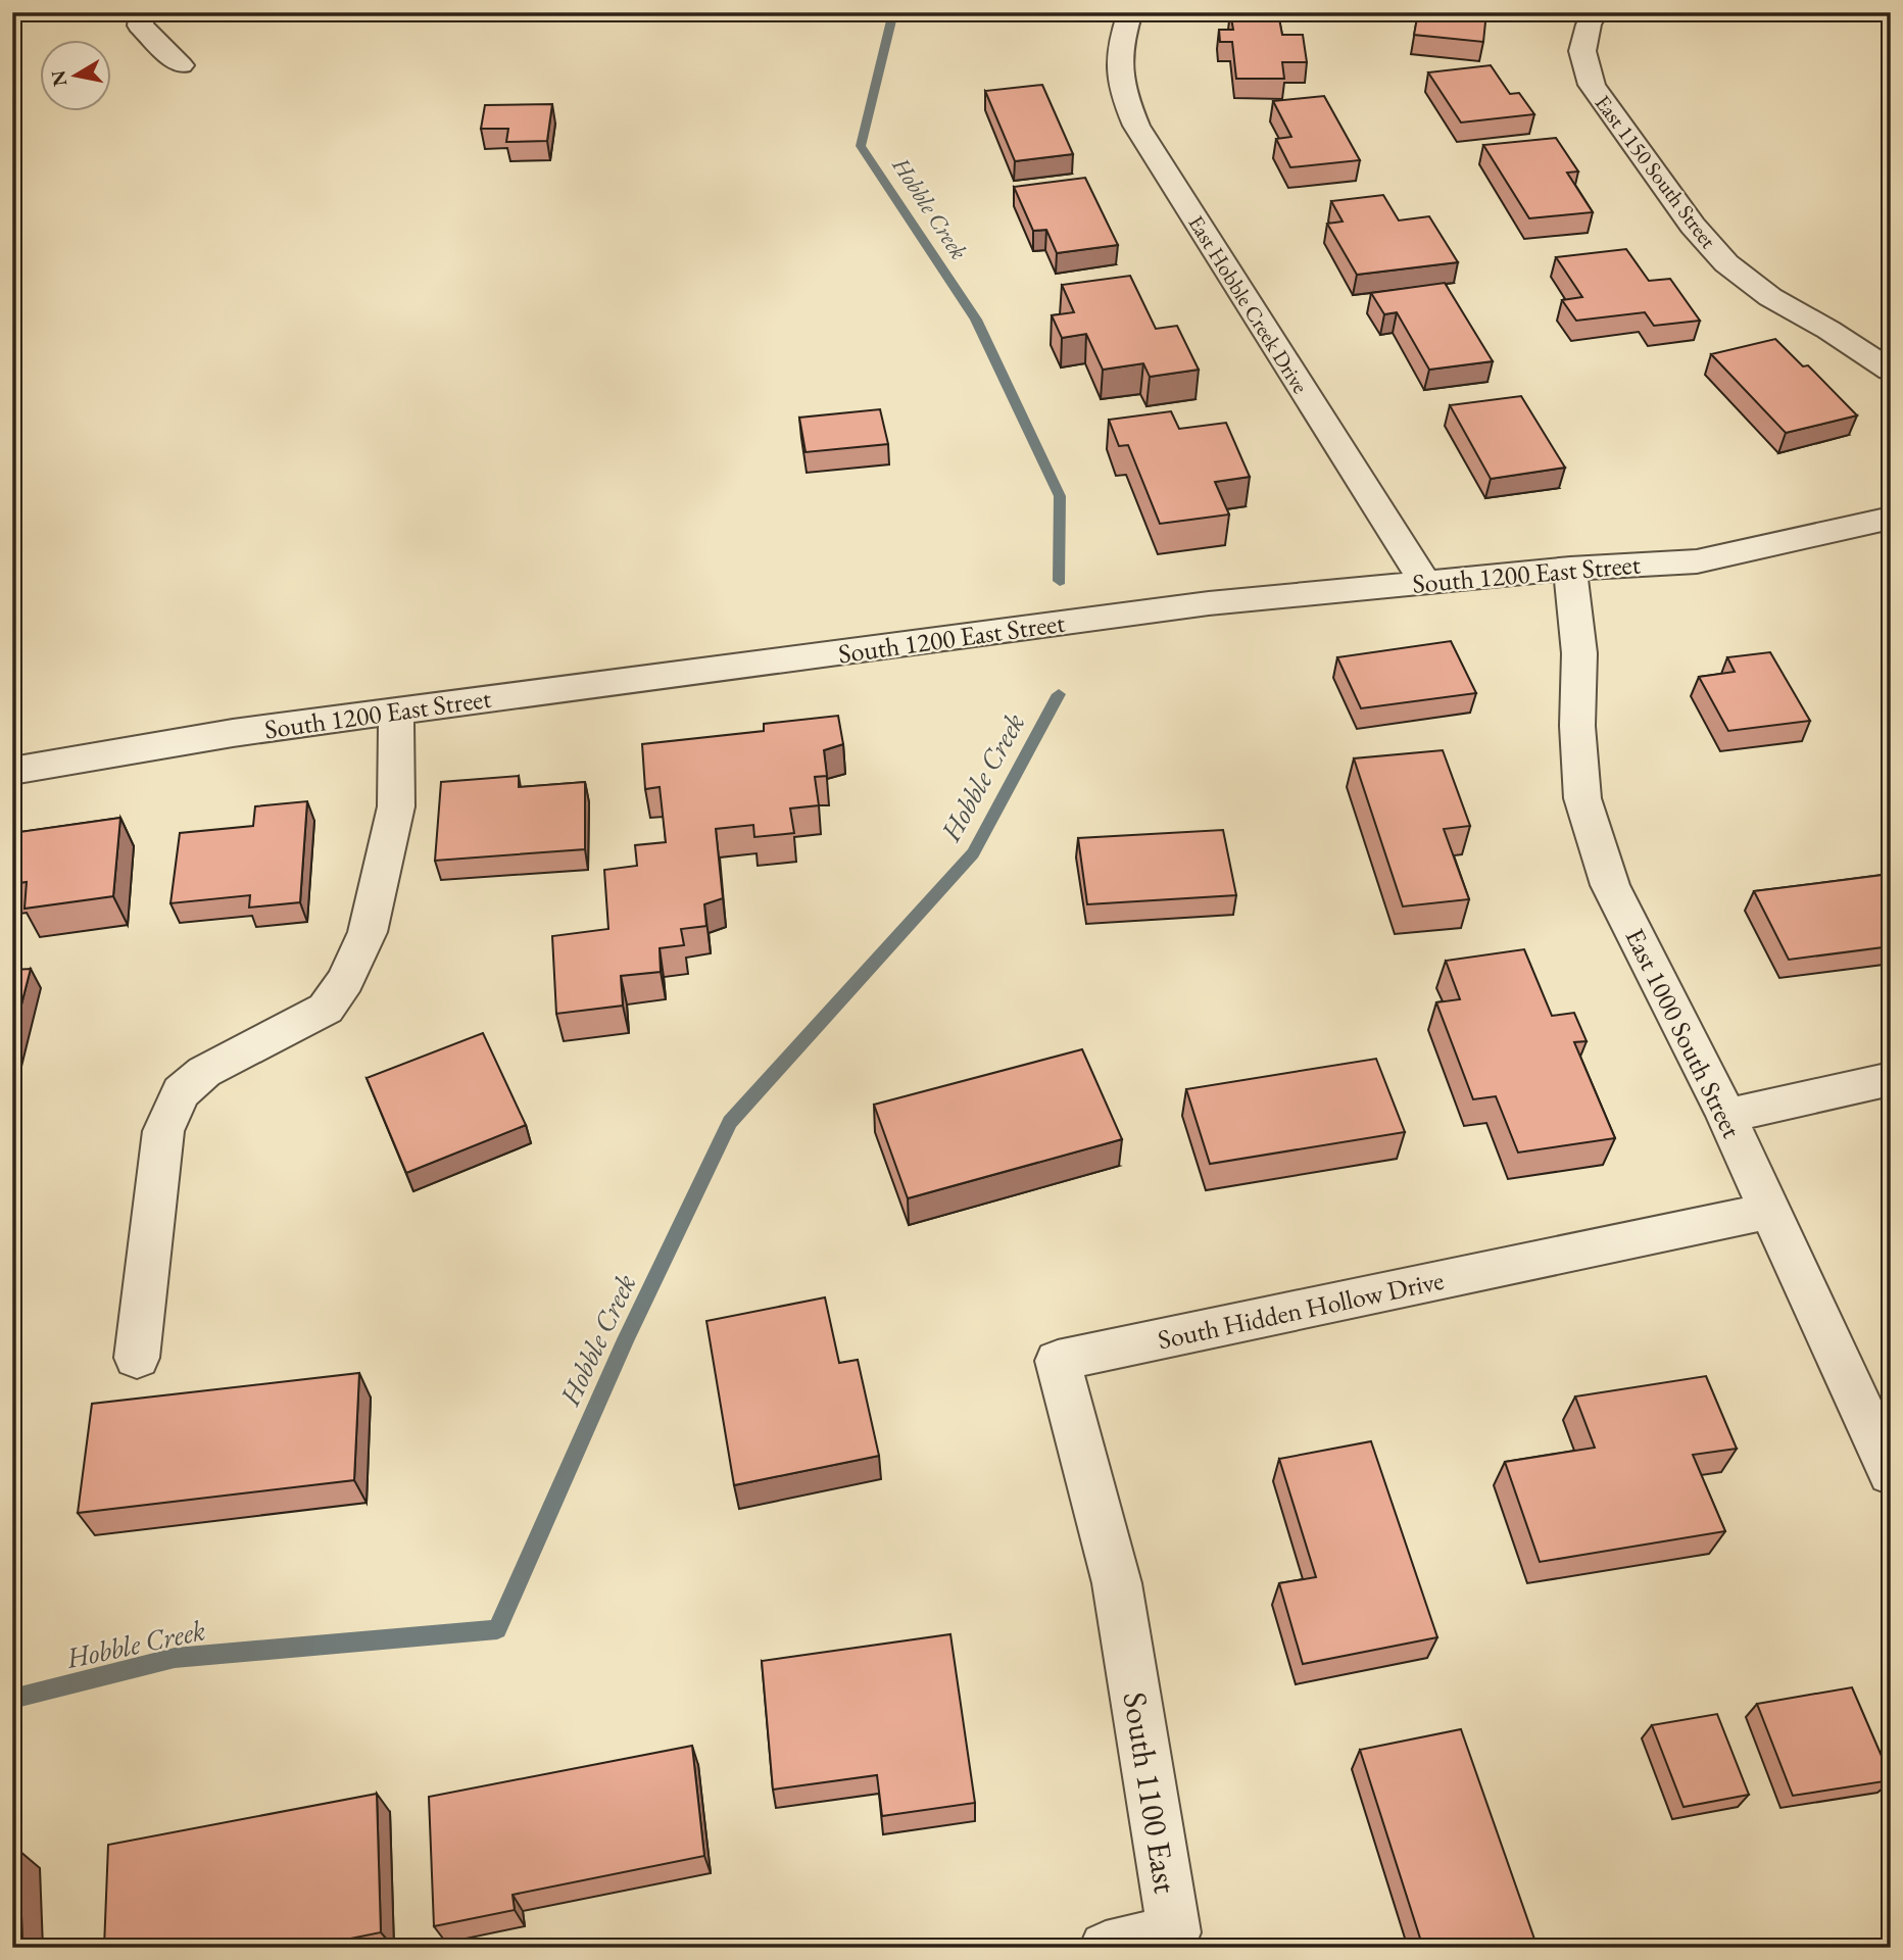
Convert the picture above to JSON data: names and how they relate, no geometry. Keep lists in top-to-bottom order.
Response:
{
  "streets": {
    "street": [
      "East 1150 South Street",
      "East Hobble Creek Drive",
      "South 1200 East Street",
      "East 1000 South Street",
      "South Hidden Hollow Drive",
      "South 1100 East"
    ]
  },
  "crossings": [
    ["East Hobble Creek Drive", "South 1200 East Street"],
    ["South 1200 East Street", "East 1000 South Street"],
    ["East 1000 South Street", "South Hidden Hollow Drive"],
    ["South Hidden Hollow Drive", "South 1100 East"]
  ],
  "water": ["Hobble Creek"],
  "north": "left"
}
